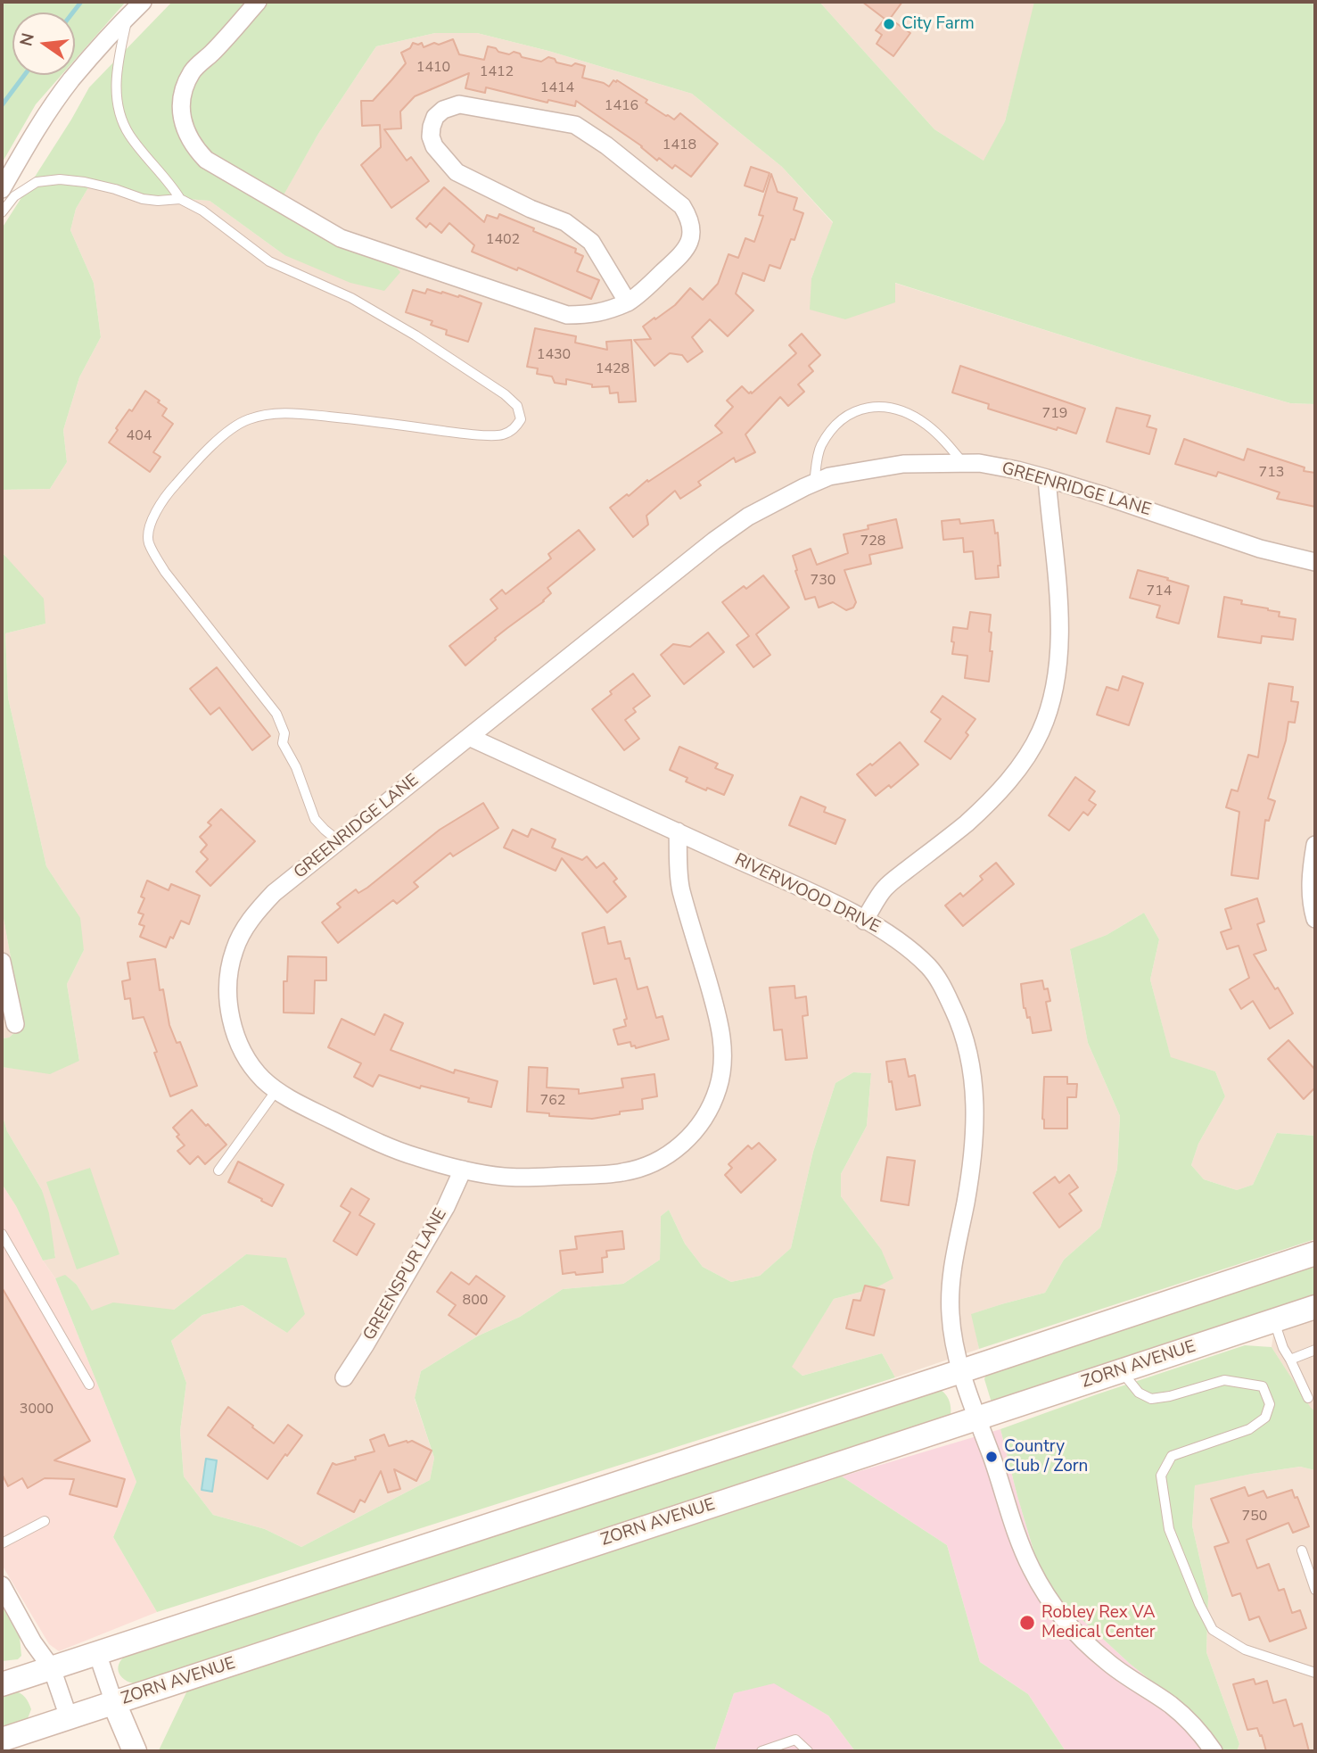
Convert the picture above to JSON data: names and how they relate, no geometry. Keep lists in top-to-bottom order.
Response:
{
  "streets": {
    "main road": ["ZORN AVENUE"],
    "street": ["GREENRIDGE LANE", "RIVERWOOD DRIVE", "GREENSPUR LANE"]
  },
  "crossings": [
    ["GREENRIDGE LANE", "RIVERWOOD DRIVE"],
    ["GREENRIDGE LANE", "GREENSPUR LANE"],
    ["RIVERWOOD DRIVE", "ZORN AVENUE"]
  ],
  "places": ["City Farm", "Country Club / Zorn", "Robley Rex VA Medical Center"],
  "house_numbers": [
    "1410",
    "1412",
    "1414",
    "1416",
    "1418",
    "1402",
    "1430",
    "1428",
    "719",
    "404",
    "713",
    "728",
    "730",
    "714",
    "762",
    "800",
    "3000",
    "750"
  ],
  "north": "left"
}
